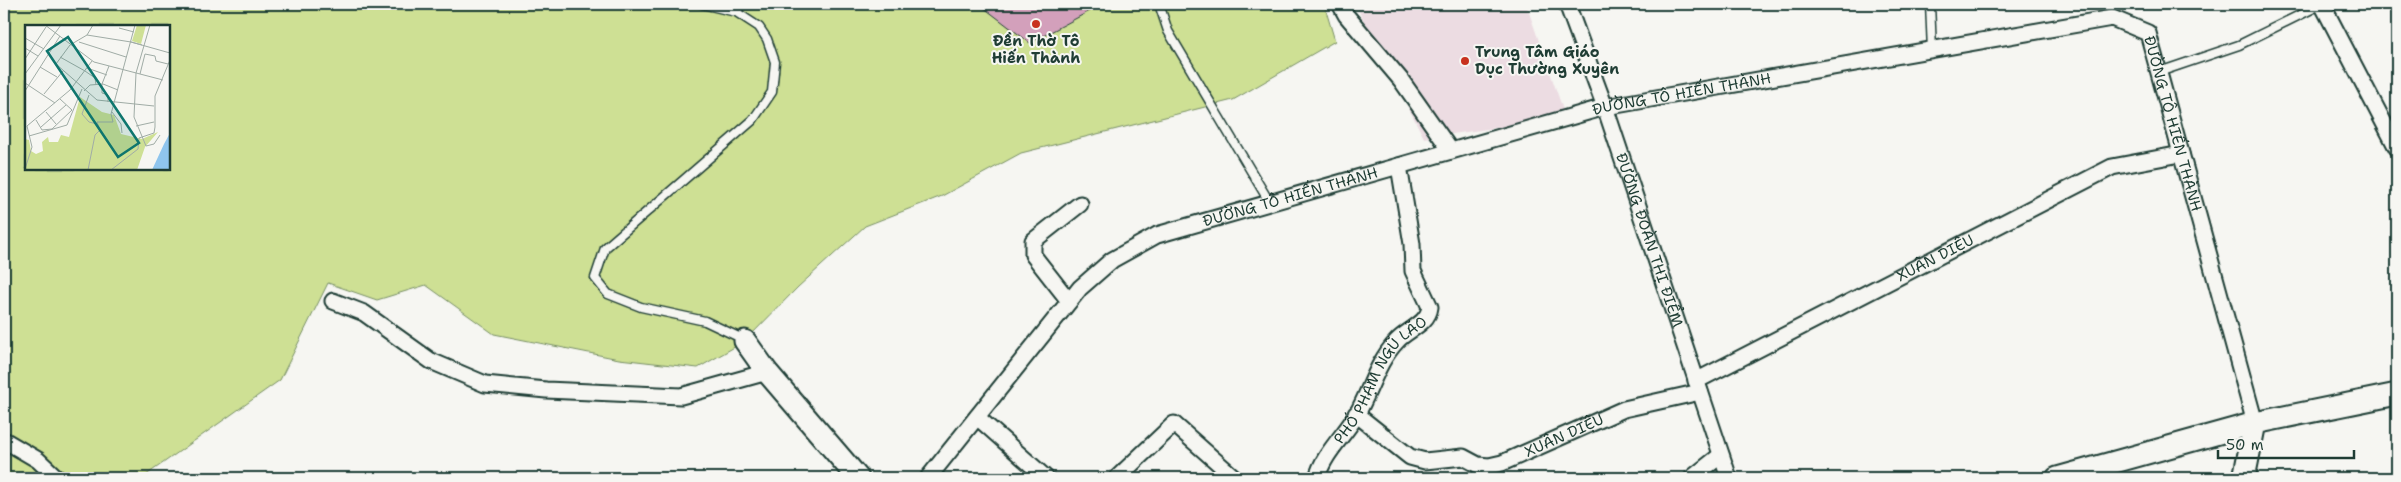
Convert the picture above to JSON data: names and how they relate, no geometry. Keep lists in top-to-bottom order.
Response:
{
  "streets": {
    "street": [
      "ĐƯỜNG TÔ HIẾN THÀNH",
      "ĐƯỜNG ĐOÀN THỊ ĐIỂM",
      "XUÂN DIỆU",
      "PHỐ PHẠM NGŨ LÃO"
    ]
  },
  "crossings": [
    ["ĐƯỜNG TÔ HIẾN THÀNH", "ĐƯỜNG ĐOÀN THỊ ĐIỂM"],
    ["ĐƯỜNG TÔ HIẾN THÀNH", "XUÂN DIỆU"],
    ["ĐƯỜNG TÔ HIẾN THÀNH", "PHỐ PHẠM NGŨ LÃO"],
    ["ĐƯỜNG ĐOÀN THỊ ĐIỂM", "XUÂN DIỆU"],
    ["XUÂN DIỆU", "PHỐ PHẠM NGŨ LÃO"]
  ],
  "places": ["Đền Thờ Tô Hiến Thành", "Trung Tâm Giáo Dục Thường Xuyên"],
  "scale_bar": "50 m"
}
